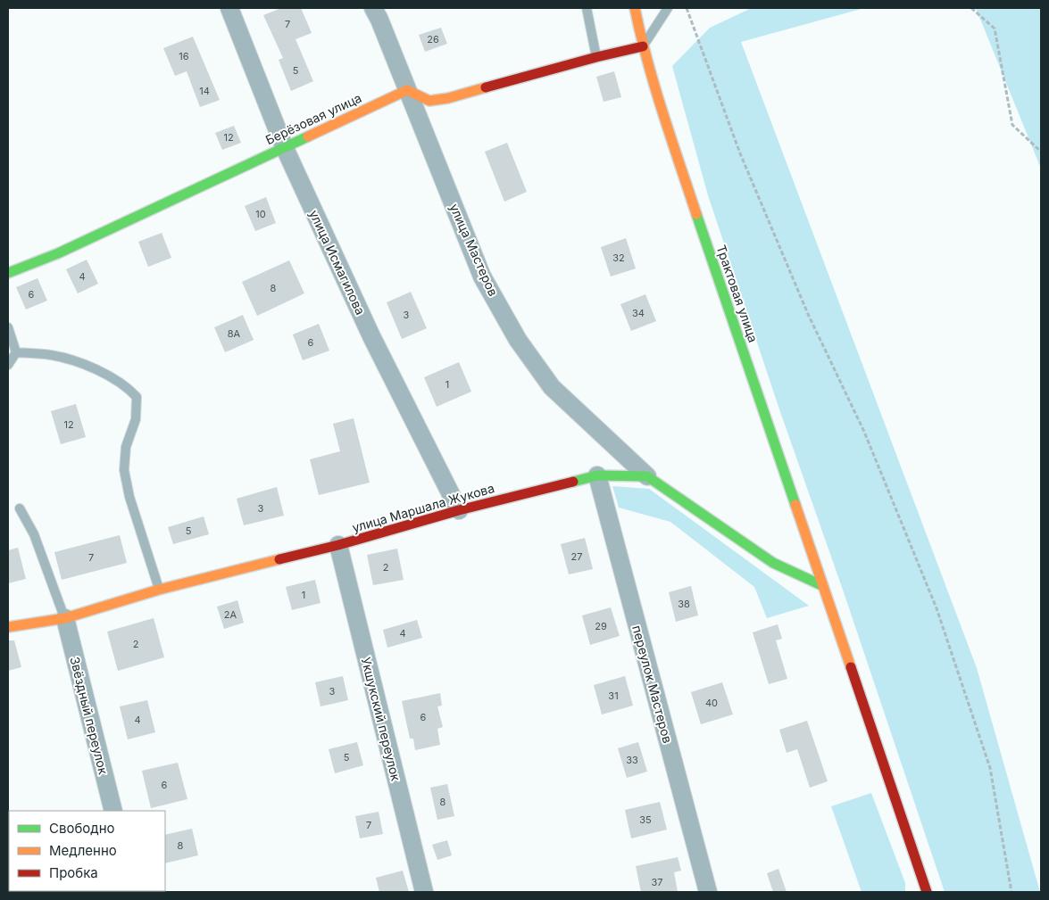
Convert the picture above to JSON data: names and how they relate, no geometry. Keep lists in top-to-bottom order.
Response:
{
  "streets": {
    "street": [
      "Берёзовая улица",
      "улица Мастеров",
      "улица Исмагилова",
      "Трактовая улица",
      "улица Маршала Жукова",
      "переулок Мастеров",
      "Звёздный переулок",
      "Укшукский переулок"
    ]
  },
  "crossings": [
    ["Берёзовая улица", "улица Мастеров"],
    ["Берёзовая улица", "улица Исмагилова"],
    ["улица Мастеров", "улица Маршала Жукова"],
    ["улица Исмагилова", "улица Маршала Жукова"],
    ["улица Маршала Жукова", "переулок Мастеров"],
    ["улица Маршала Жукова", "Звёздный переулок"],
    ["улица Маршала Жукова", "Укшукский переулок"]
  ],
  "house_numbers": [
    "7",
    "26",
    "16",
    "5",
    "14",
    "12",
    "10",
    "32",
    "4",
    "8",
    "6",
    "34",
    "3",
    "8А",
    "6",
    "1",
    "12",
    "3",
    "5",
    "27",
    "7",
    "2",
    "1",
    "38",
    "2А",
    "29",
    "4",
    "2",
    "3",
    "31",
    "40",
    "6",
    "4",
    "5",
    "33",
    "6",
    "8",
    "35",
    "7",
    "8",
    "37"
  ],
  "legend": ["Свободно", "Медленно", "Пробка"]
}
